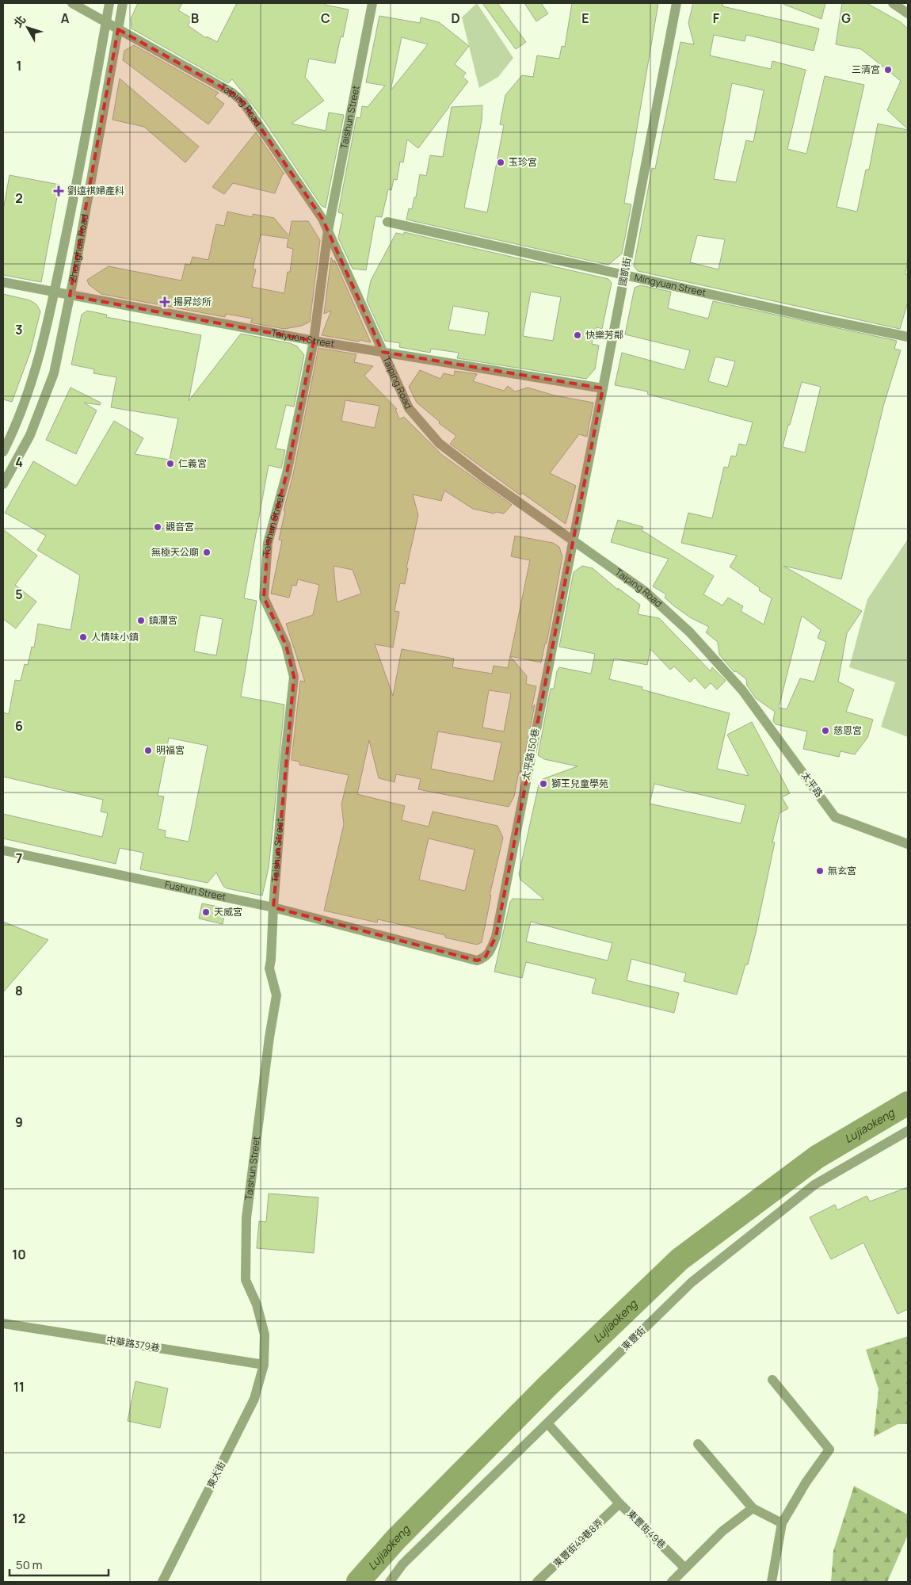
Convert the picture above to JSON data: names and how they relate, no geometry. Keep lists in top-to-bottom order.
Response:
{
  "streets": {
    "street": [
      "Taiping Road",
      "Taishun Street",
      "Zhonghua Road",
      "國凱街",
      "Mingyuan Street",
      "Taiyuan Street",
      "太平路150巷",
      "太平路",
      "Fushun Street",
      "東豐街",
      "中華路379巷",
      "東大街",
      "東豐街49巷",
      "東豐街49巷8弄"
    ]
  },
  "crossings": [
    ["Taiping Road", "Taishun Street"],
    ["Taiping Road", "Zhonghua Road"],
    ["Taiping Road", "國凱街"],
    ["Taiping Road", "Taiyuan Street"],
    ["Taiping Road", "太平路150巷"],
    ["Taiping Road", "太平路"],
    ["Taishun Street", "Taiyuan Street"],
    ["Taishun Street", "Fushun Street"],
    ["Taishun Street", "中華路379巷"],
    ["Taishun Street", "東大街"],
    ["Zhonghua Road", "Taiyuan Street"],
    ["國凱街", "Mingyuan Street"],
    ["國凱街", "Taiyuan Street"],
    ["國凱街", "太平路150巷"],
    ["國凱街", "太平路"],
    ["太平路150巷", "太平路"],
    ["太平路150巷", "Fushun Street"],
    ["東豐街", "東豐街49巷"],
    ["中華路379巷", "東大街"],
    ["東豐街49巷", "東豐街49巷8弄"]
  ],
  "water": ["Lujiaokeng"],
  "places": {
    "other": [
      "三清宮",
      "玉珍宮",
      "快樂芳鄰",
      "仁義宮",
      "觀音宮",
      "無極天公廟",
      "鎮瀾宮",
      "人情味小鎮",
      "慈恩宮",
      "明福宮",
      "獅王兒童學苑",
      "無玄宮",
      "天威宮"
    ],
    "health": ["劉遠祺婦產科", "揚昇診所"]
  },
  "scale_bar": "50 m",
  "north": "top left",
  "grid": {
    "columns": [
      "A",
      "B",
      "C",
      "D",
      "E",
      "F",
      "G"
    ],
    "rows": [
      "1",
      "2",
      "3",
      "4",
      "5",
      "6",
      "7",
      "8",
      "9",
      "10",
      "11",
      "12"
    ]
  }
}
